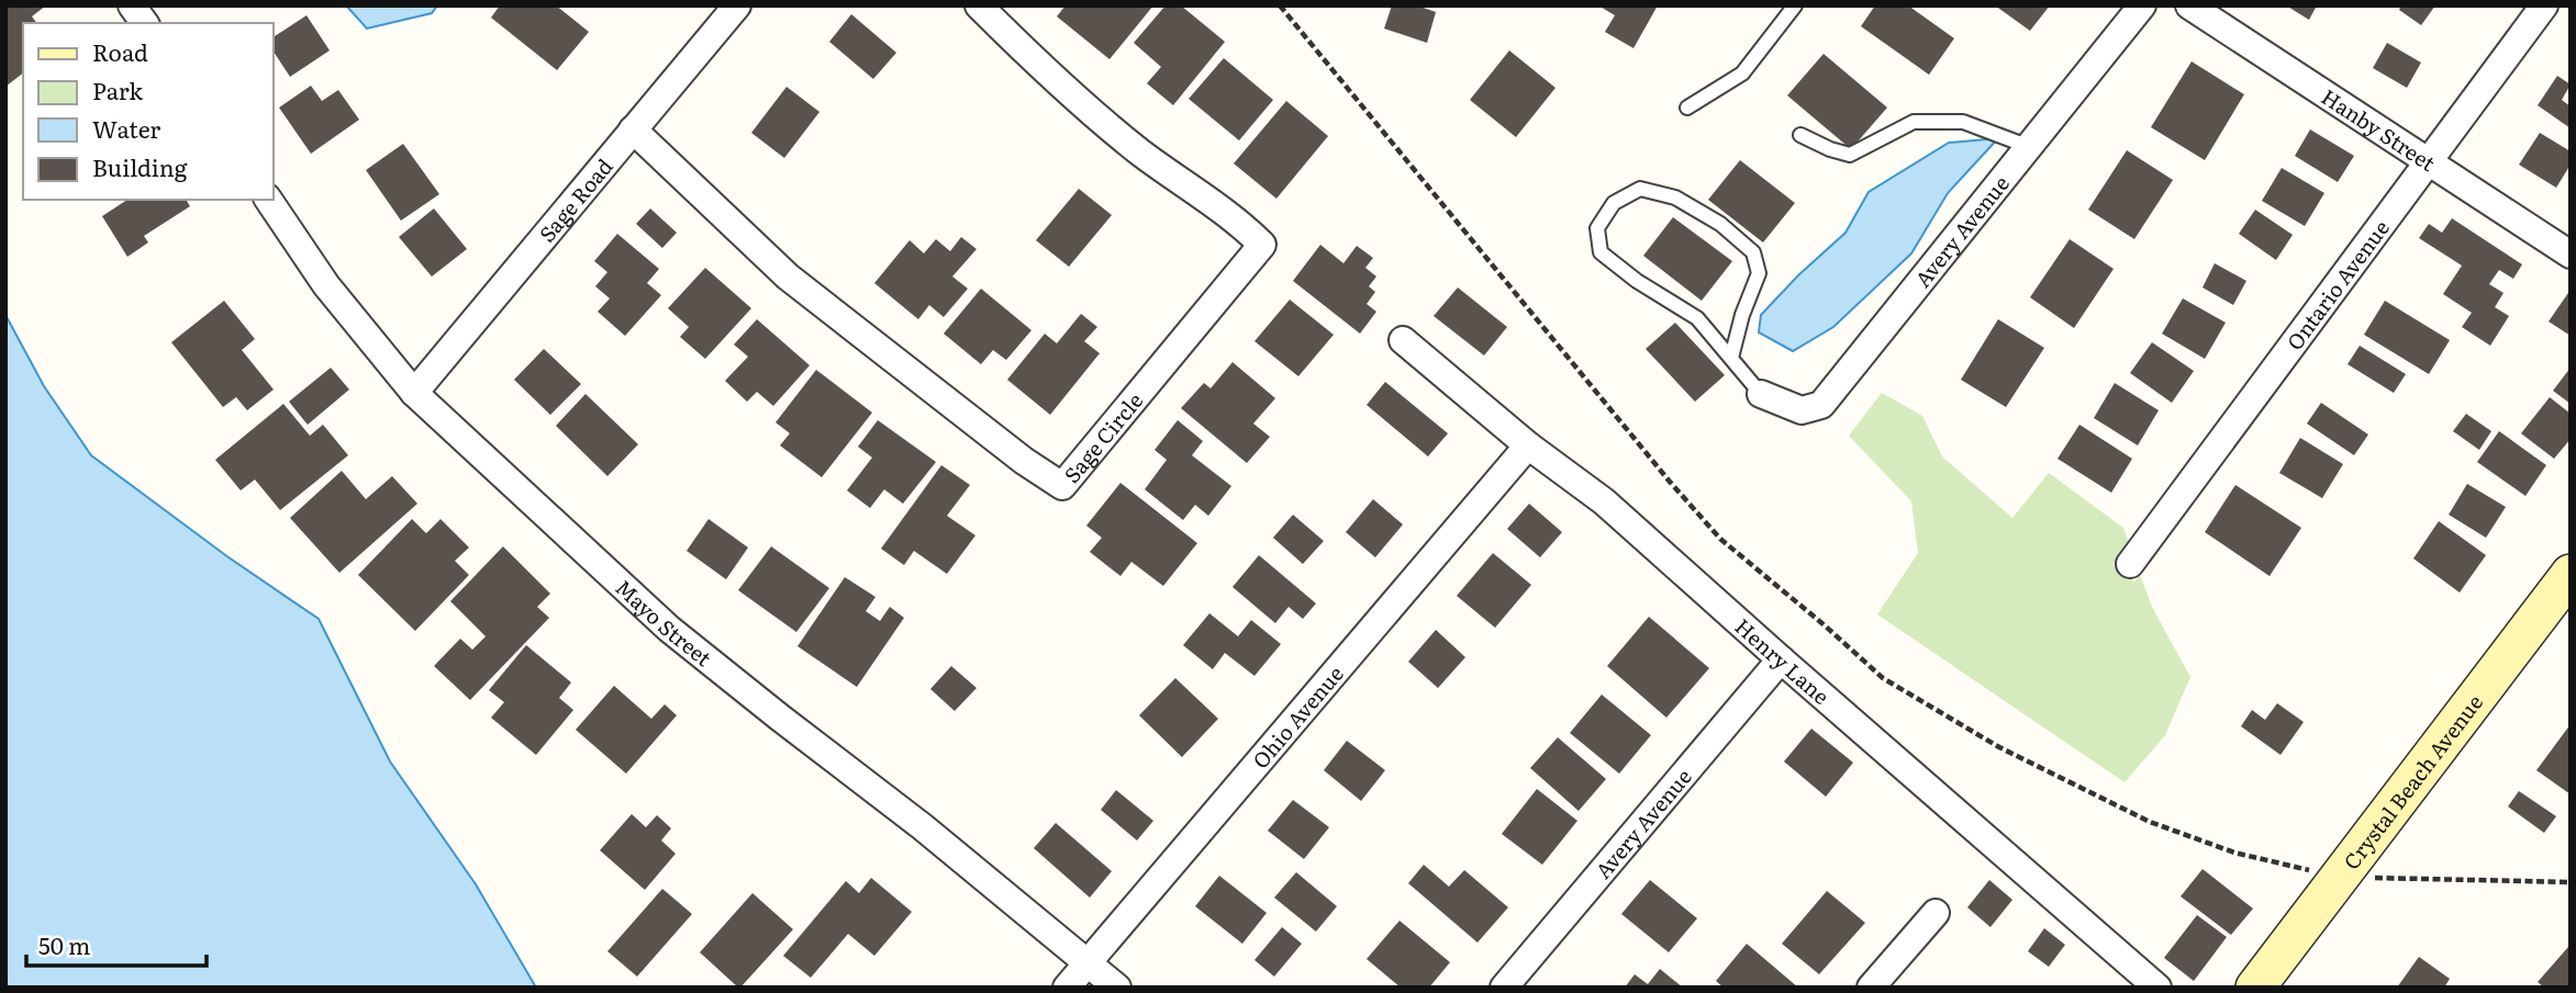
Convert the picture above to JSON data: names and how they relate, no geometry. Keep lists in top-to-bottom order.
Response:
{
  "streets": {
    "street": [
      "Hanby Street",
      "Sage Road",
      "Avery Avenue",
      "Ontario Avenue",
      "Sage Circle",
      "Mayo Street",
      "Henry Lane",
      "Ohio Avenue",
      "Crystal Beach Avenue"
    ]
  },
  "crossings": [
    ["Hanby Street", "Ontario Avenue"],
    ["Sage Road", "Sage Circle"],
    ["Sage Road", "Mayo Street"],
    ["Avery Avenue", "Henry Lane"],
    ["Mayo Street", "Ohio Avenue"],
    ["Henry Lane", "Ohio Avenue"]
  ],
  "legend": [
    "Road",
    "Park",
    "Water",
    "Building"
  ],
  "scale_bar": "50 m"
}
